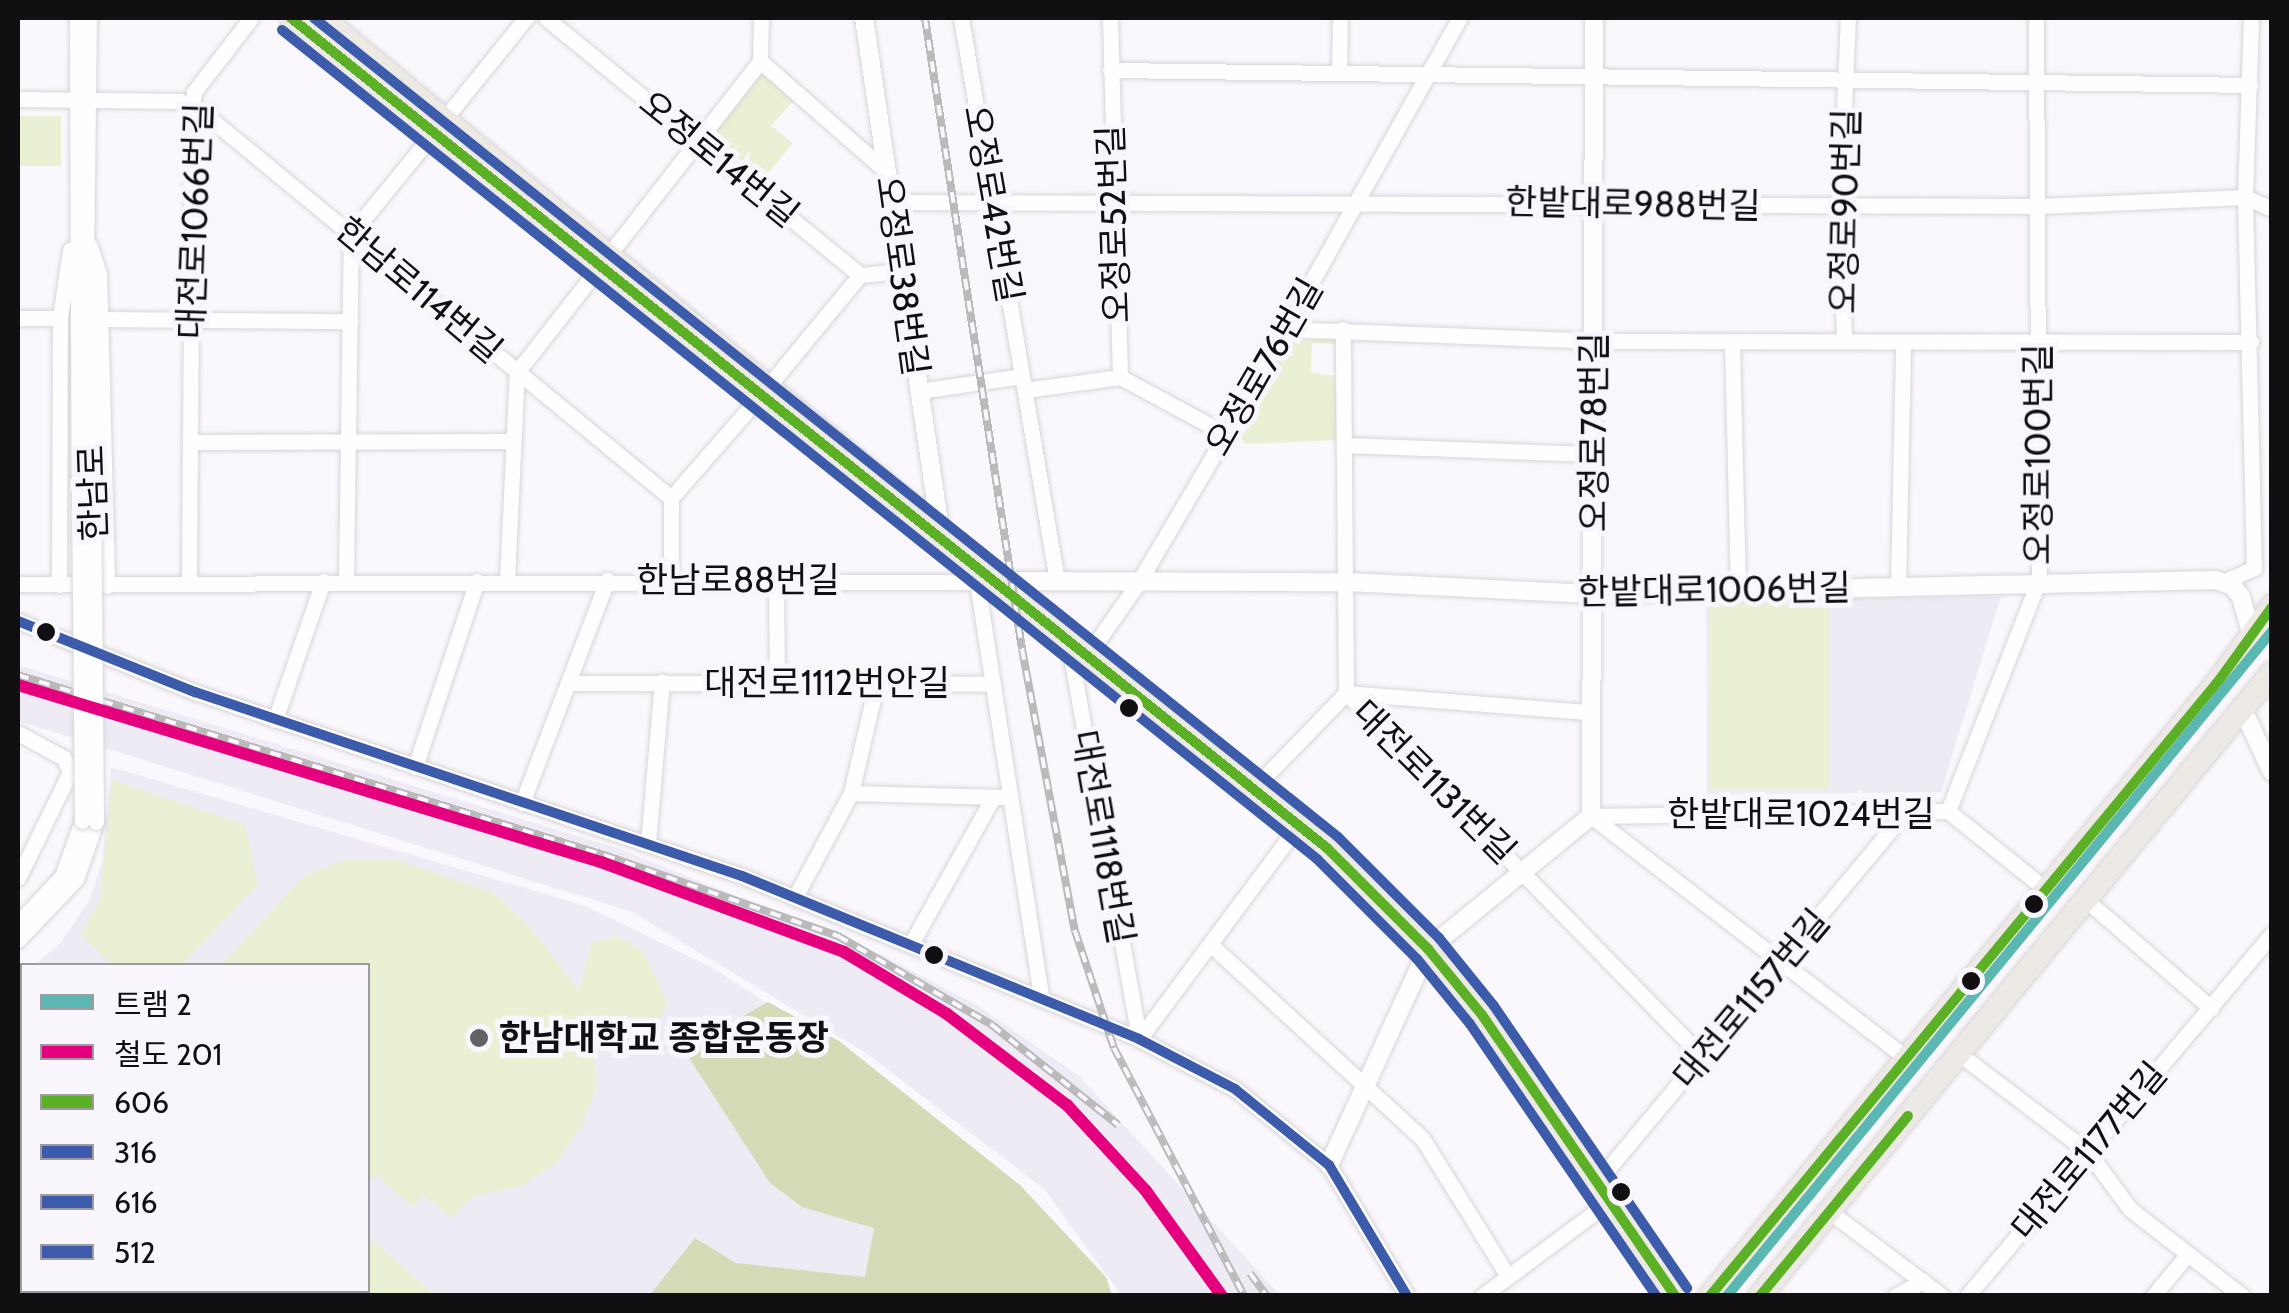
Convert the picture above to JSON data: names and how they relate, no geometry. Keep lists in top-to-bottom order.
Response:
{
  "streets": {
    "street": [
      "오정로14번길",
      "오정로42번길",
      "한밭대로988번길",
      "오정로90번길",
      "대전로1066번길",
      "오정로52번길",
      "오정로38번길",
      "한남로114번길",
      "오정로76번길",
      "오정로78번길",
      "오정로100번길",
      "한남로",
      "한남로88번길",
      "한밭대로1006번길",
      "대전로1112번안길",
      "대전로1131번길",
      "한밭대로1024번길",
      "대전로1118번길",
      "대전로1157번길",
      "대전로1177번길"
    ]
  },
  "crossings": [
    ["오정로42번길", "한밭대로988번길"],
    ["오정로42번길", "한밭대로1006번길"],
    ["한밭대로988번길", "오정로90번길"],
    ["한밭대로988번길", "오정로52번길"],
    ["한밭대로988번길", "오정로38번길"],
    ["한밭대로988번길", "오정로76번길"],
    ["한밭대로988번길", "오정로78번길"],
    ["한밭대로988번길", "오정로100번길"],
    ["오정로90번길", "오정로100번길"],
    ["대전로1066번길", "한남로114번길"],
    ["대전로1066번길", "한남로88번길"],
    ["오정로76번길", "한밭대로1006번길"],
    ["오정로78번길", "한밭대로1006번길"],
    ["오정로78번길", "대전로1131번길"],
    ["오정로78번길", "한밭대로1024번길"],
    ["오정로100번길", "한밭대로1006번길"],
    ["오정로100번길", "한밭대로1024번길"],
    ["한남로88번길", "한밭대로1006번길"],
    ["한밭대로1006번길", "대전로1131번길"],
    ["한밭대로1024번길", "대전로1157번길"]
  ],
  "places": ["한남대학교 종합운동장"],
  "lines": [
    "transit line 606",
    "transit line 616",
    "transit line 316",
    "transit line 512",
    "tram line 2",
    "rail line 201"
  ],
  "legend": [
    "트램 2",
    "철도 201",
    "606",
    "316",
    "616",
    "512"
  ]
}
